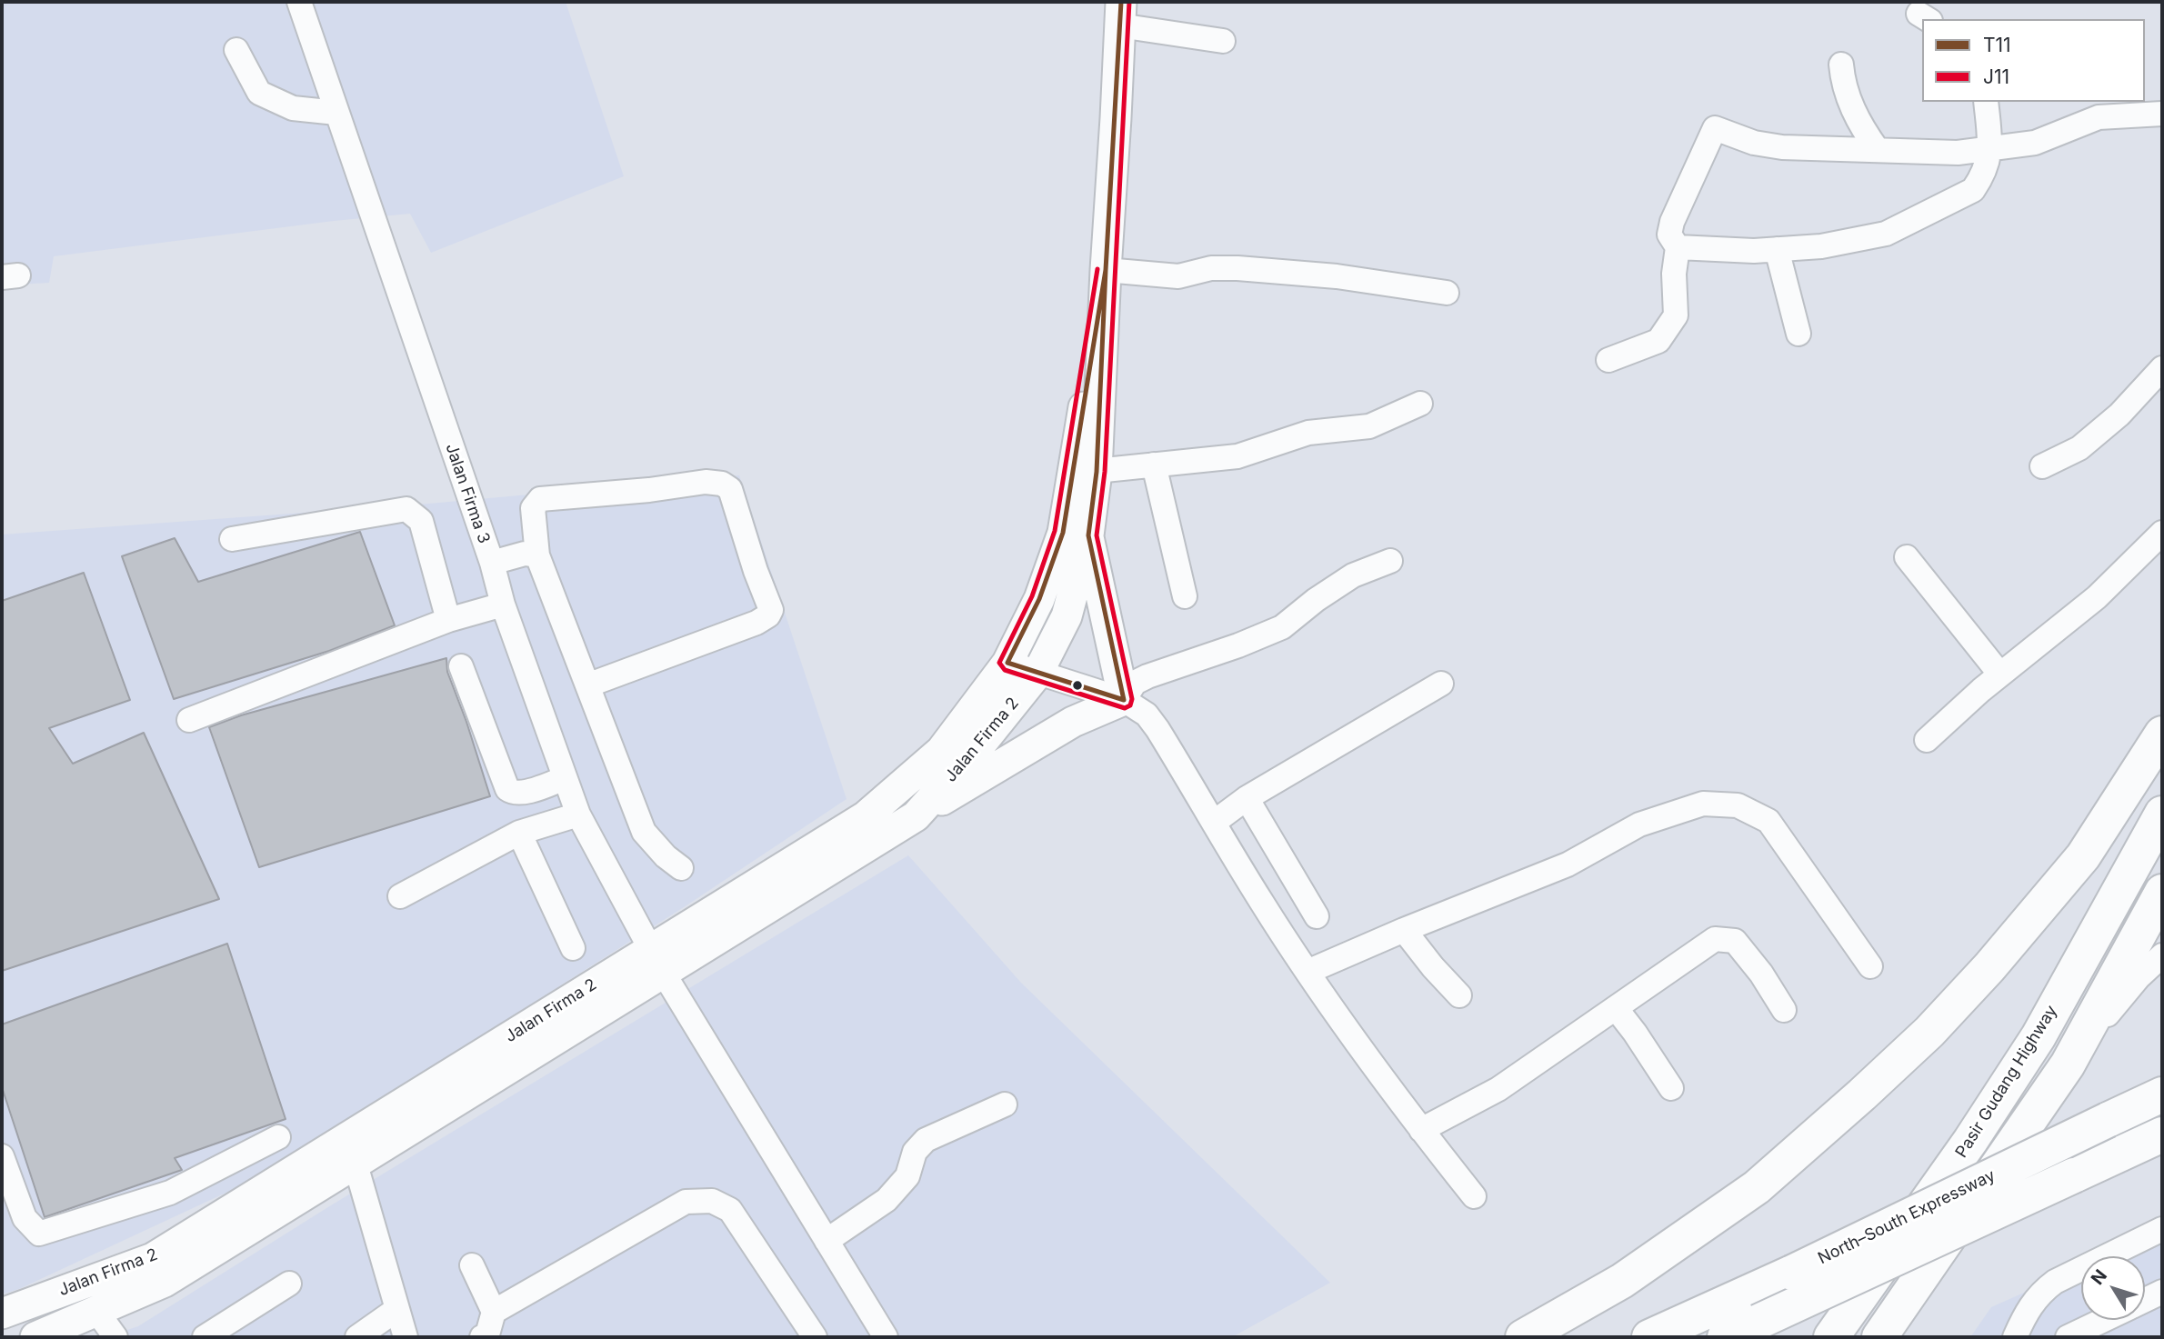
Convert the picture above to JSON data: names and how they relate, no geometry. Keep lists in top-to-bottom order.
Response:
{
  "streets": {
    "highway": ["Pasir Gudang Highway", "North–South Expressway"],
    "main road": ["Jalan Firma 2"],
    "street": ["Jalan Firma 3"]
  },
  "crossings": [
    ["Jalan Firma 3", "Jalan Firma 2"]
  ],
  "lines": ["transit line T11", "transit line J11"],
  "legend": ["T11", "J11"],
  "north": "top left"
}
